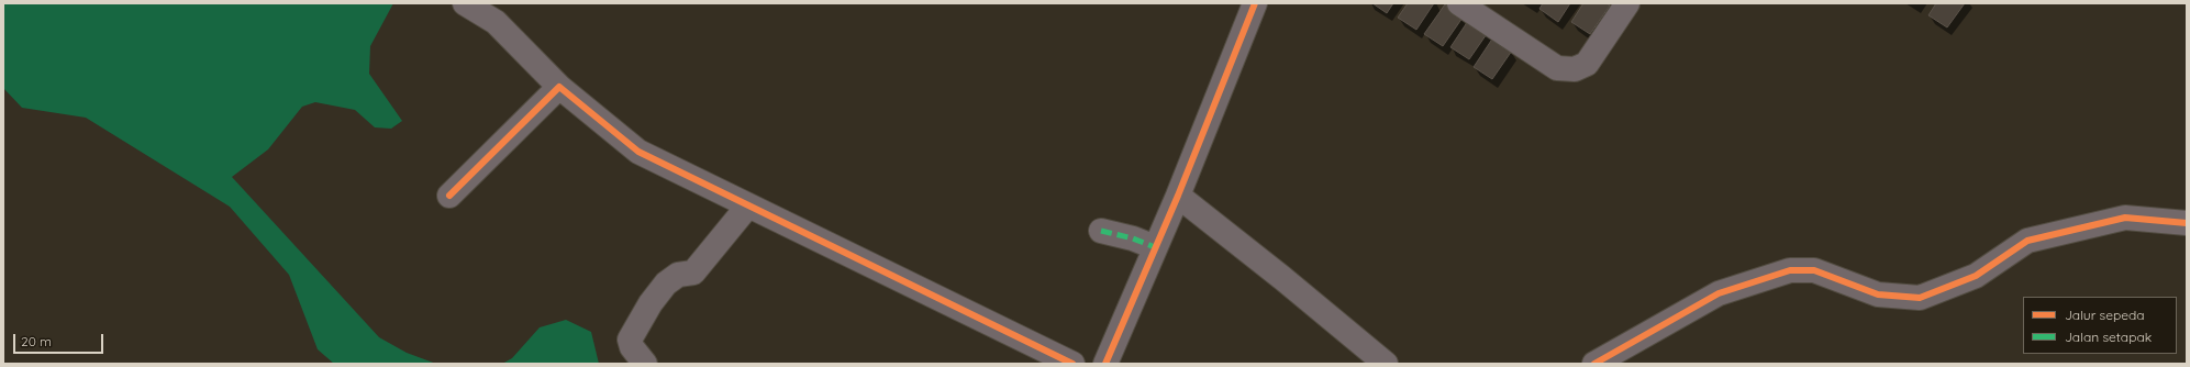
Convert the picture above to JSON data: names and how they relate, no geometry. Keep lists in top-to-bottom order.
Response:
{
  "legend": ["Jalur sepeda", "Jalan setapak"],
  "scale_bar": "20 m"
}
